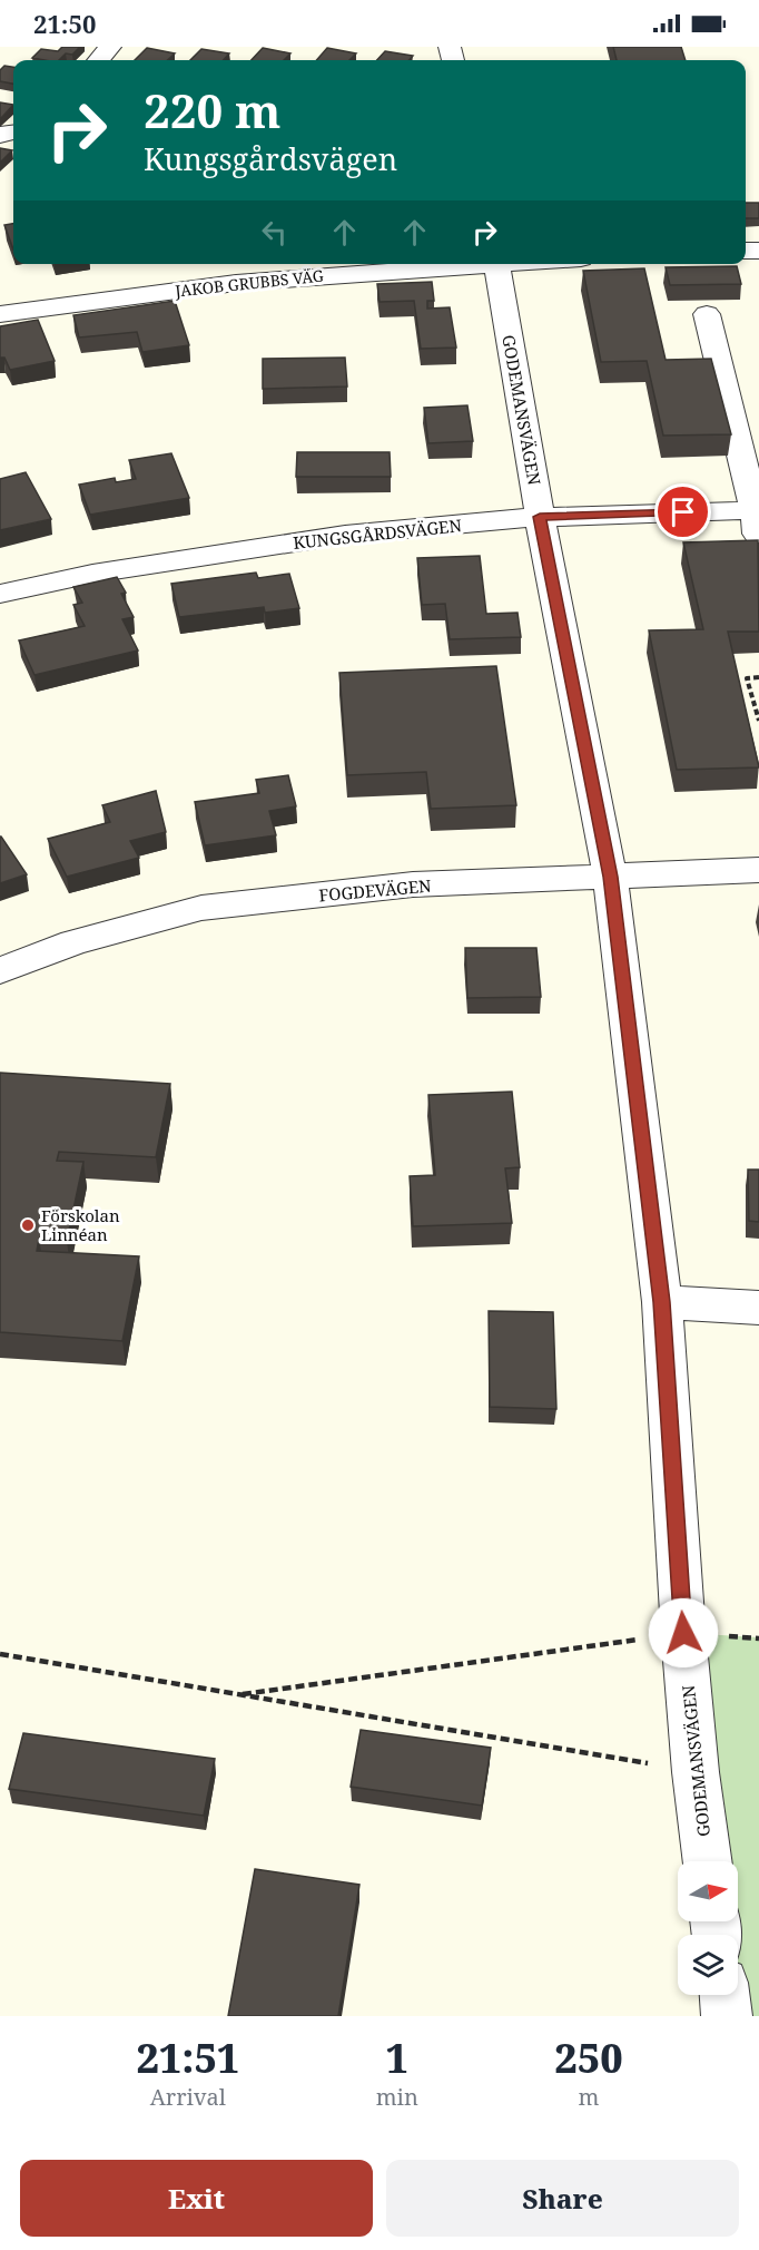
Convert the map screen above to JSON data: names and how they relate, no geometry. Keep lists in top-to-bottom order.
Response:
{
  "streets": {
    "street": [
      "JAKOB GRUBBS VÄG",
      "GODEMANSVÄGEN",
      "KUNGSGÅRDSVÄGEN",
      "FOGDEVÄGEN"
    ]
  },
  "crossings": [
    ["GODEMANSVÄGEN", "KUNGSGÅRDSVÄGEN"],
    ["GODEMANSVÄGEN", "FOGDEVÄGEN"]
  ],
  "places": ["Förskolan Linnéan"],
  "north": "right",
  "page": {
    "status": "21:50",
    "turn": ["220 m", "Kungsgårdsvägen"],
    "eta": [
      "21:51",
      "Arrival",
      "1",
      "min",
      "250",
      "m"
    ],
    "buttons": ["Exit", "Share"]
  }
}
